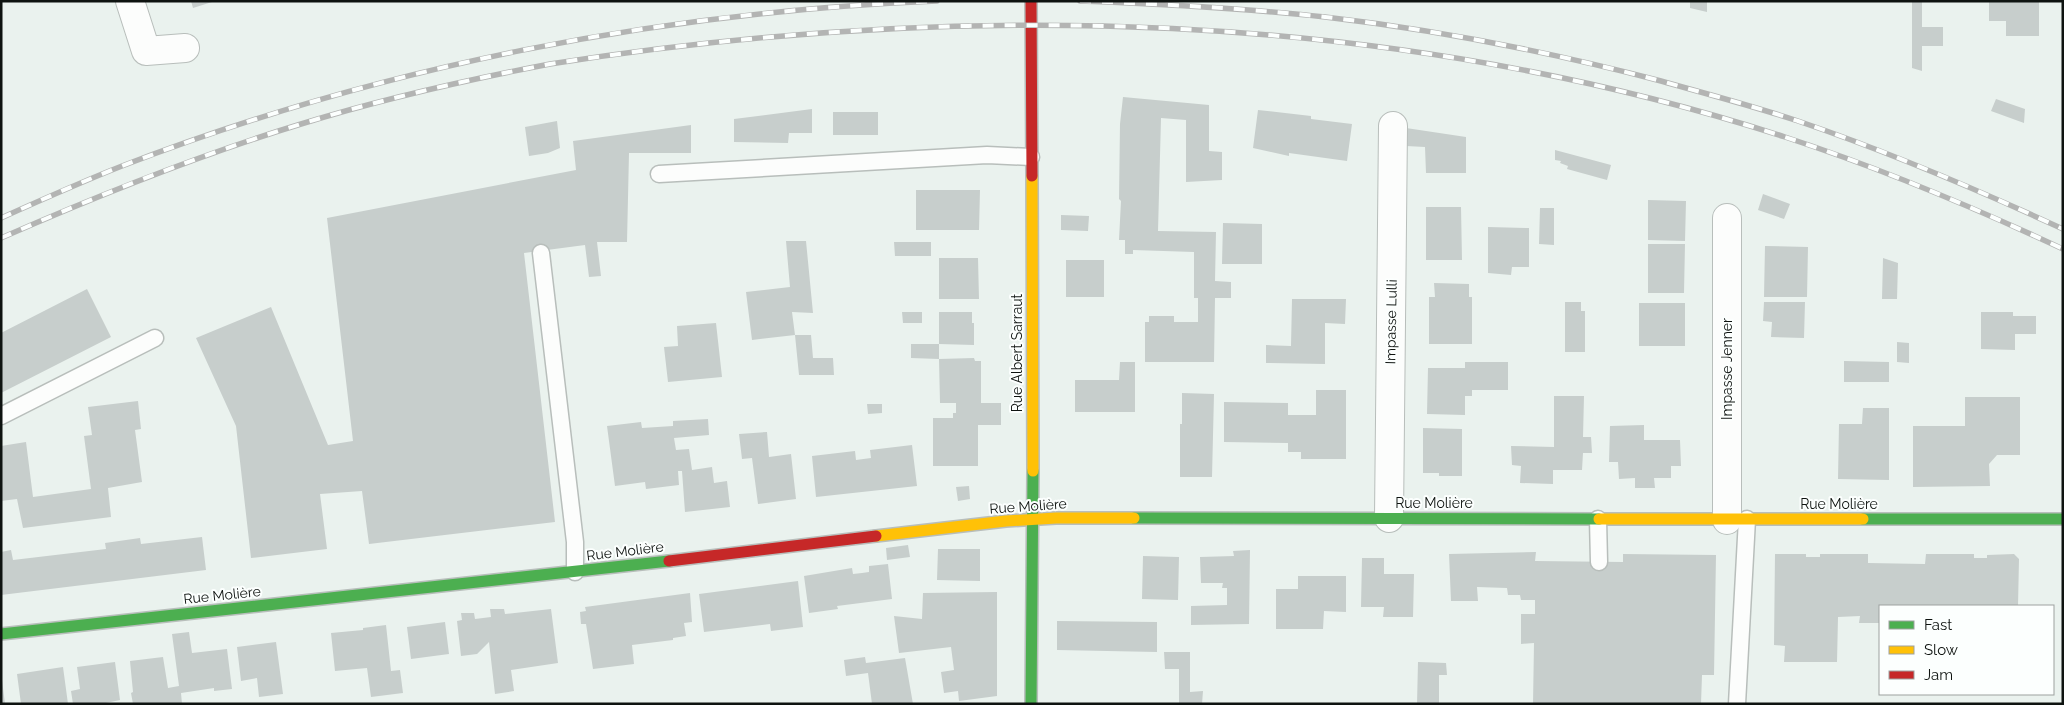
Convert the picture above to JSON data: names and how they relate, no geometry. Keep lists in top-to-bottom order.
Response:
{
  "streets": {
    "street": [
      "Impasse Lulli",
      "Rue Albert Sarraut",
      "Impasse Jenner",
      "Rue Molière"
    ]
  },
  "crossings": [
    ["Impasse Lulli", "Rue Molière"],
    ["Rue Albert Sarraut", "Rue Molière"],
    ["Impasse Jenner", "Rue Molière"]
  ],
  "legend": ["Fast", "Slow", "Jam"]
}
